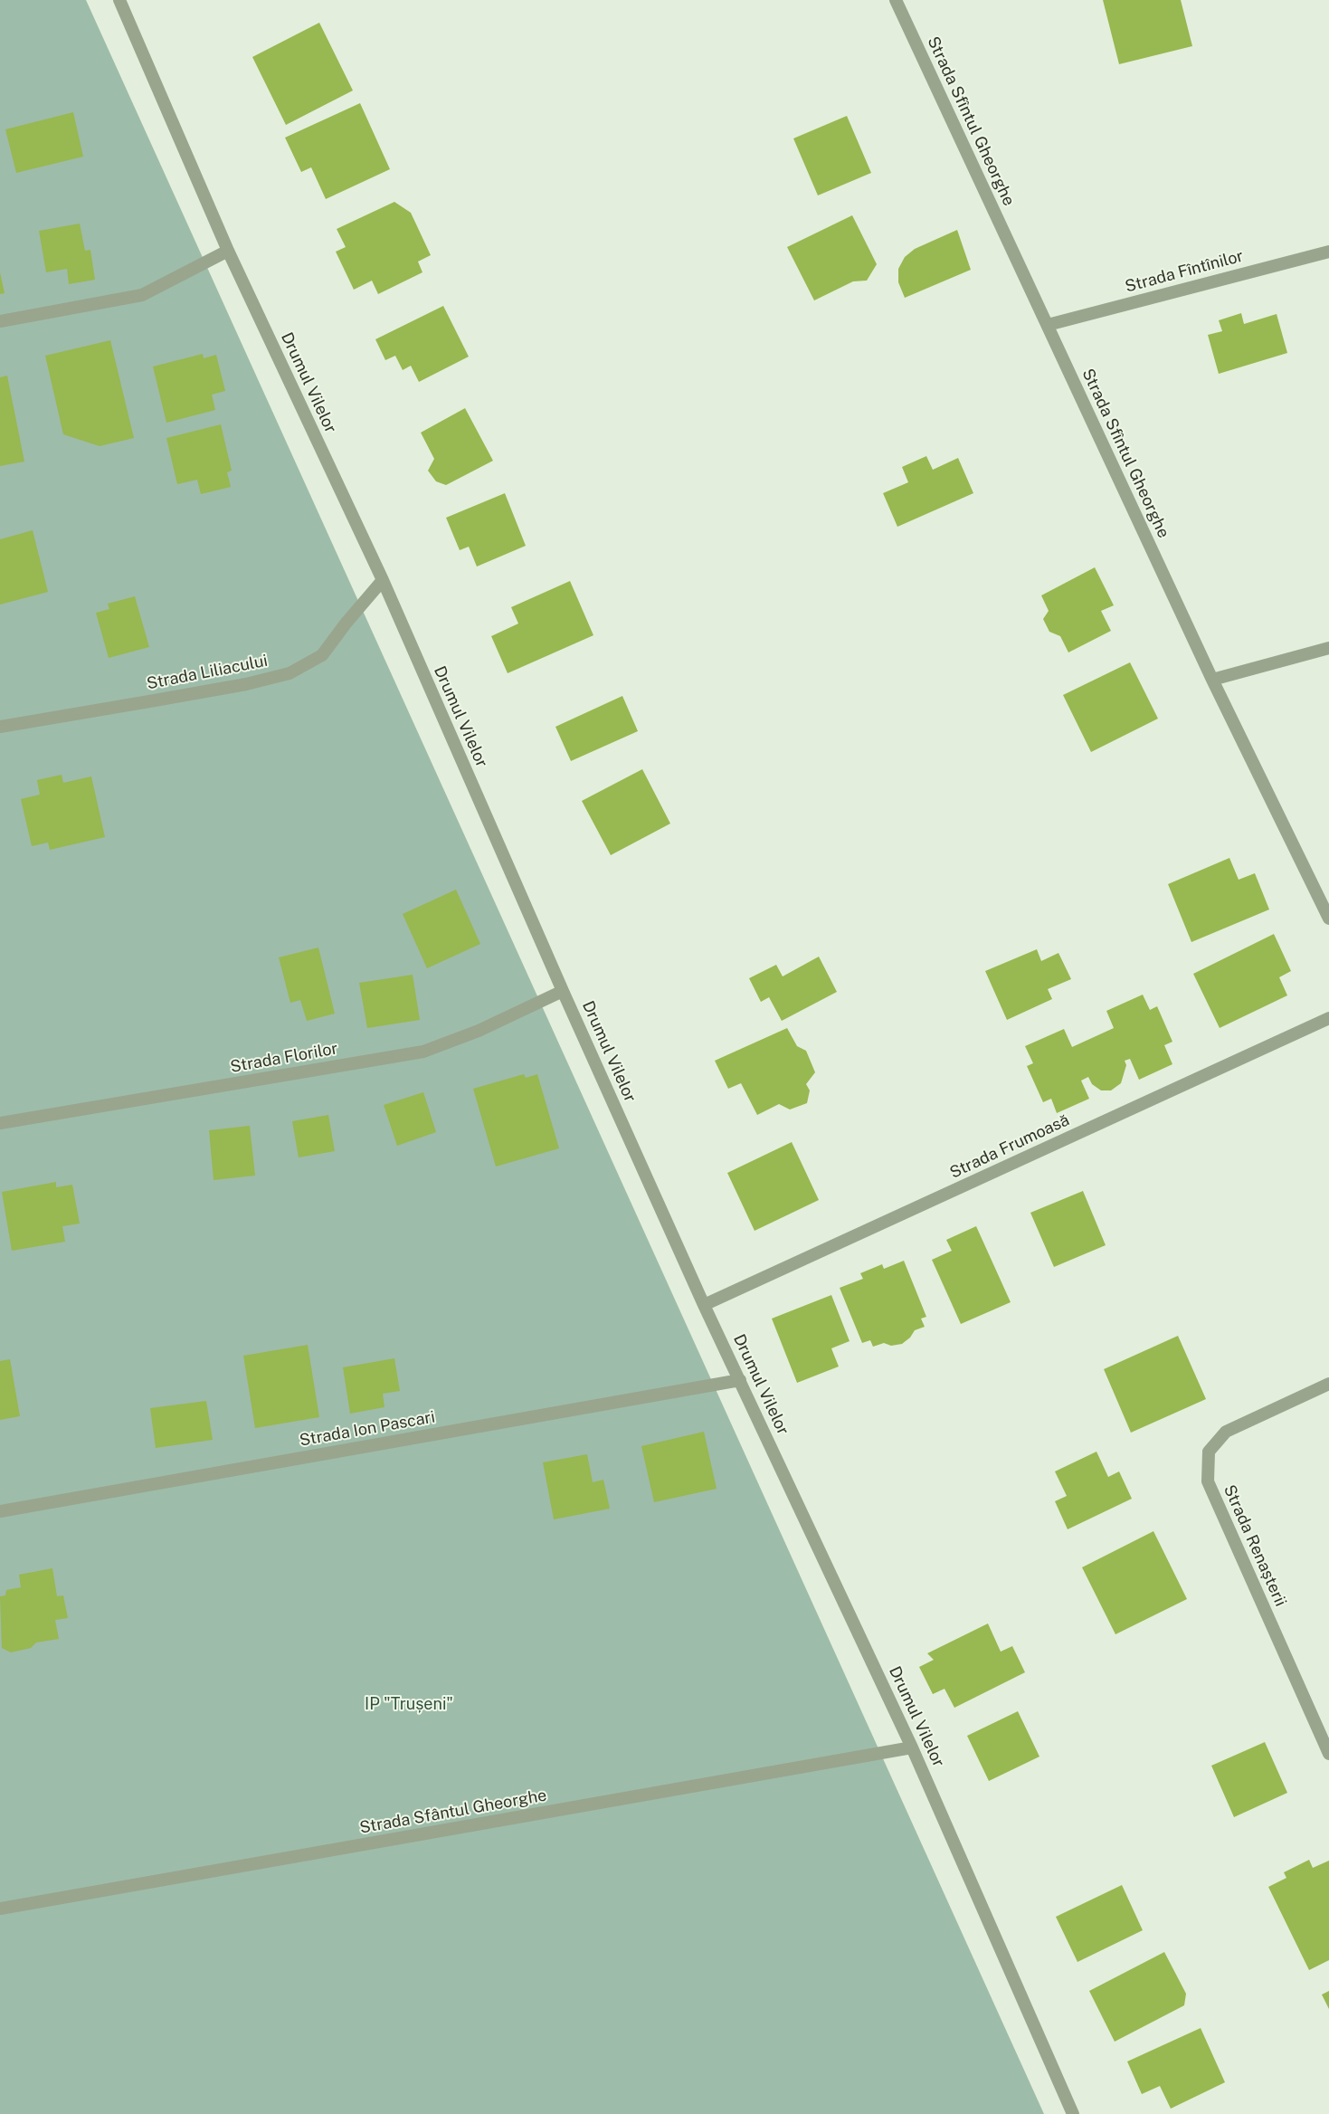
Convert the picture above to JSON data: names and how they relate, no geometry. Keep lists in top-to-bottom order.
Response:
{
  "streets": {
    "street": [
      "Strada Sfîntul Gheorghe",
      "Strada Fîntînilor",
      "Drumul Vilelor",
      "Strada Liliacului",
      "Strada Florilor",
      "Strada Frumoasă",
      "Strada Ion Pascari",
      "Strada Renașterii",
      "Strada Sfântul Gheorghe"
    ]
  },
  "crossings": [
    ["Strada Sfîntul Gheorghe", "Strada Fîntînilor"],
    ["Drumul Vilelor", "Strada Liliacului"],
    ["Drumul Vilelor", "Strada Florilor"],
    ["Drumul Vilelor", "Strada Frumoasă"],
    ["Drumul Vilelor", "Strada Ion Pascari"],
    ["Drumul Vilelor", "Strada Sfântul Gheorghe"]
  ],
  "parks": ["IP \"Trușeni\""]
}
